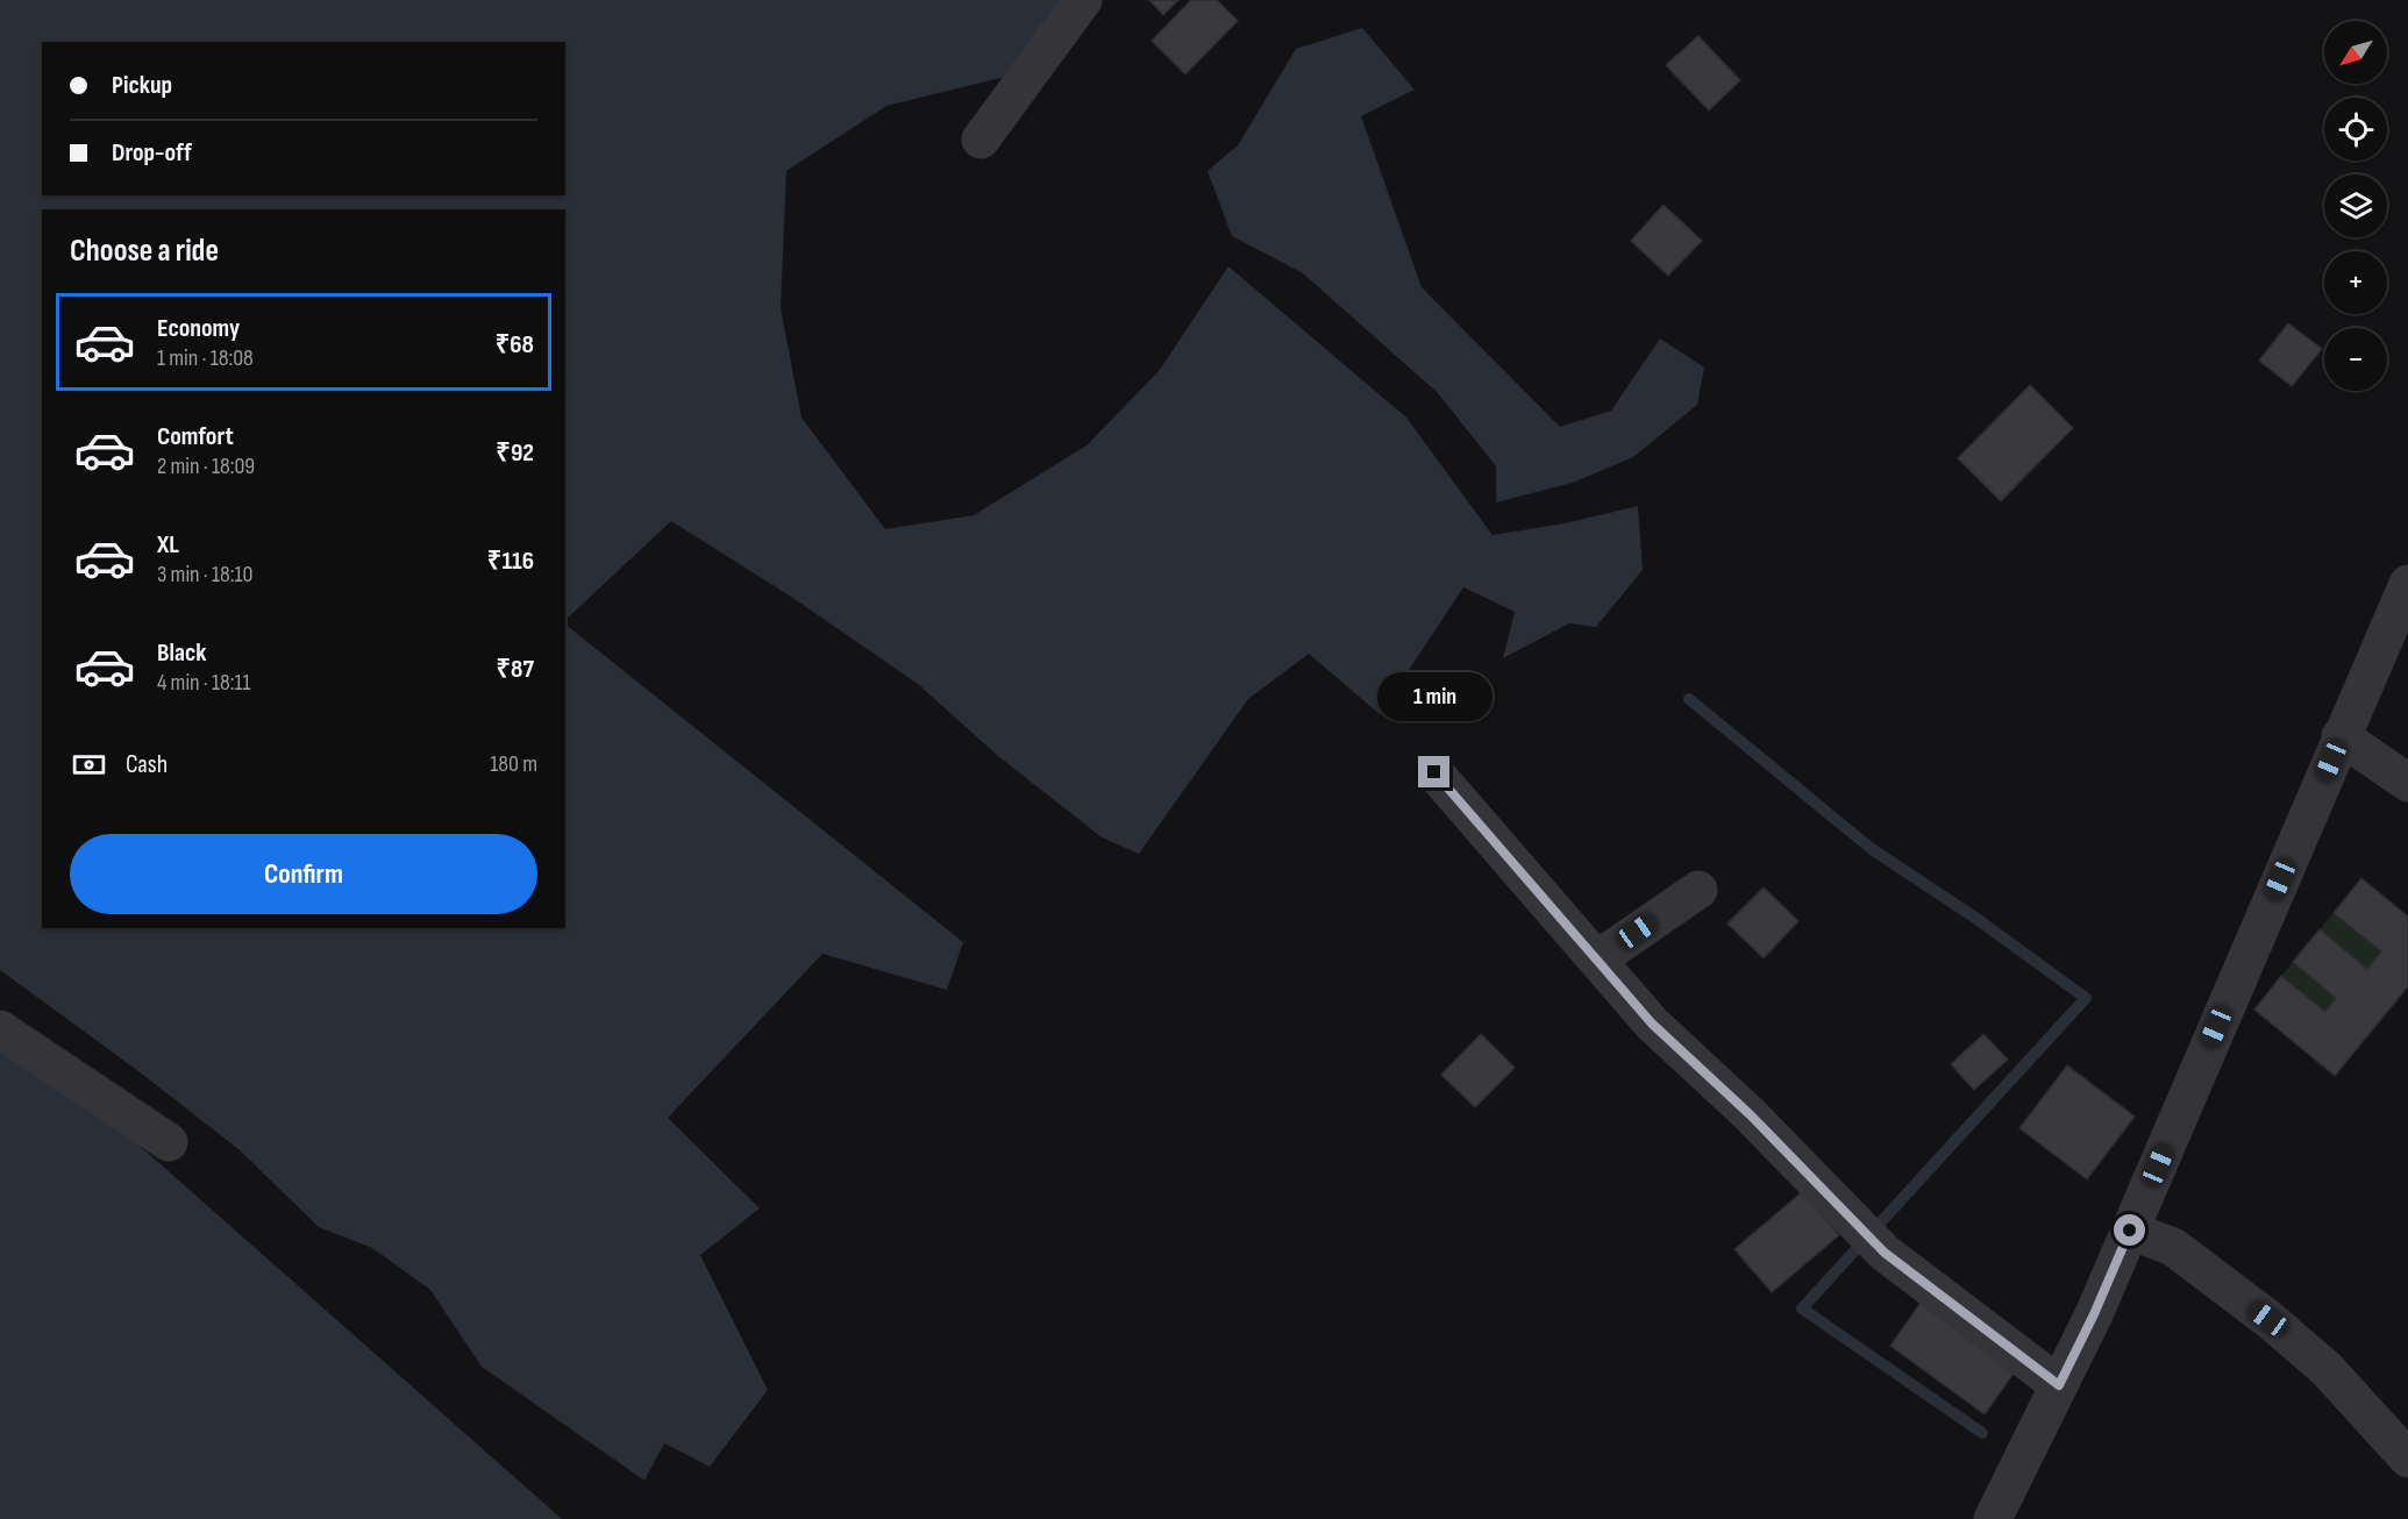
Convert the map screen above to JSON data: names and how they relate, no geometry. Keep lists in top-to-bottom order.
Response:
{
  "north": "bottom left",
  "page": {
    "map_buttons": ["+", "−"],
    "banner": ["Pickup", "Drop-off"],
    "heading": "Choose a ride",
    "list": [
      {
        "name": "Economy",
        "note": "1 min · 18:08",
        "value": "₹68"
      },
      {
        "name": "Comfort",
        "note": "2 min · 18:09",
        "value": "₹92"
      },
      {
        "name": "XL",
        "note": "3 min · 18:10",
        "value": "₹116"
      },
      {
        "name": "Black",
        "note": "4 min · 18:11",
        "value": "₹87"
      }
    ],
    "bubble": "1 min",
    "pay": ["Cash", "180 m"],
    "buttons": "Confirm"
  }
}
